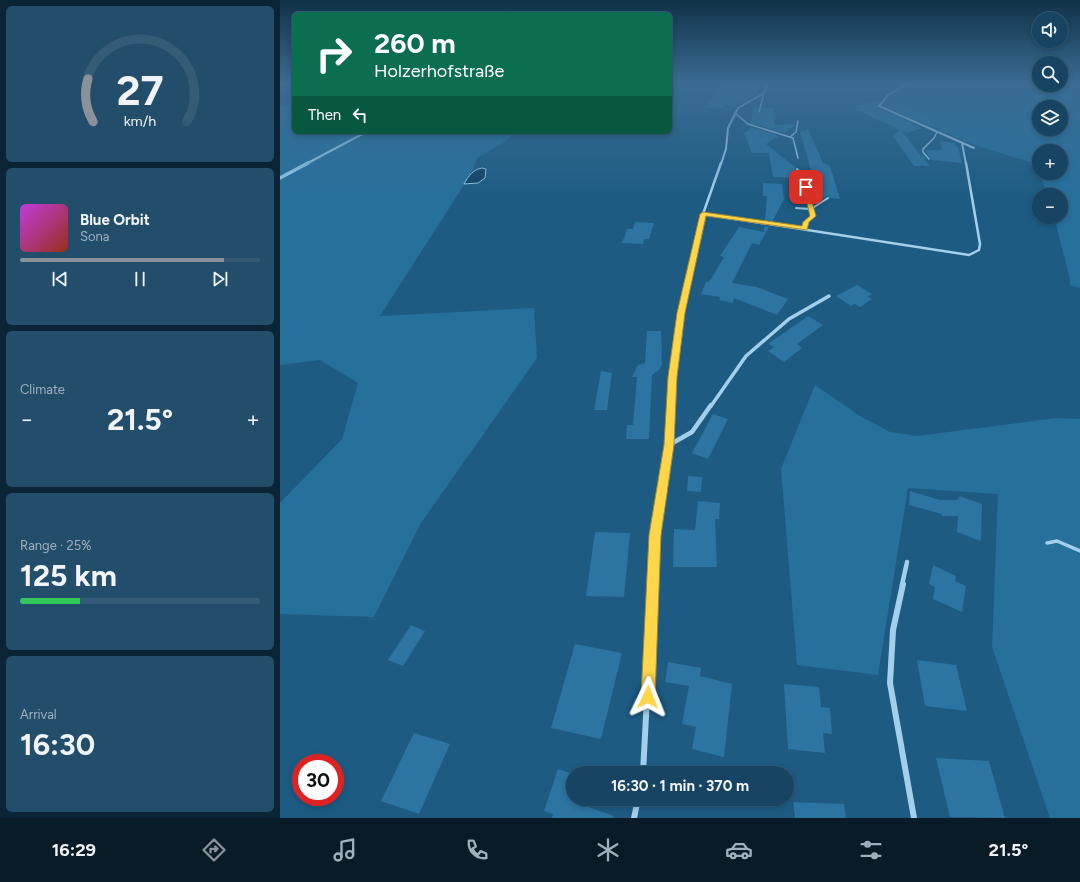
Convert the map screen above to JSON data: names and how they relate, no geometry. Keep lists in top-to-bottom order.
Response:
{
  "page": {
    "map_buttons": ["+", "−"],
    "turn": ["260 m", "Holzerhofstraße"],
    "then": "Then",
    "song": ["Blue Orbit", "Sona"],
    "tile": [
      "Climate",
      ["Range · 25%", "125 km"],
      ["Arrival", "16:30"]
    ],
    "heat": ["−", "21.5°", "+"],
    "limit": "30",
    "trip": "16:30 · 1 min · 370 m",
    "tabs": ["16:29", "21.5°"],
    "gauge": ["27", "km/h"]
  }
}
